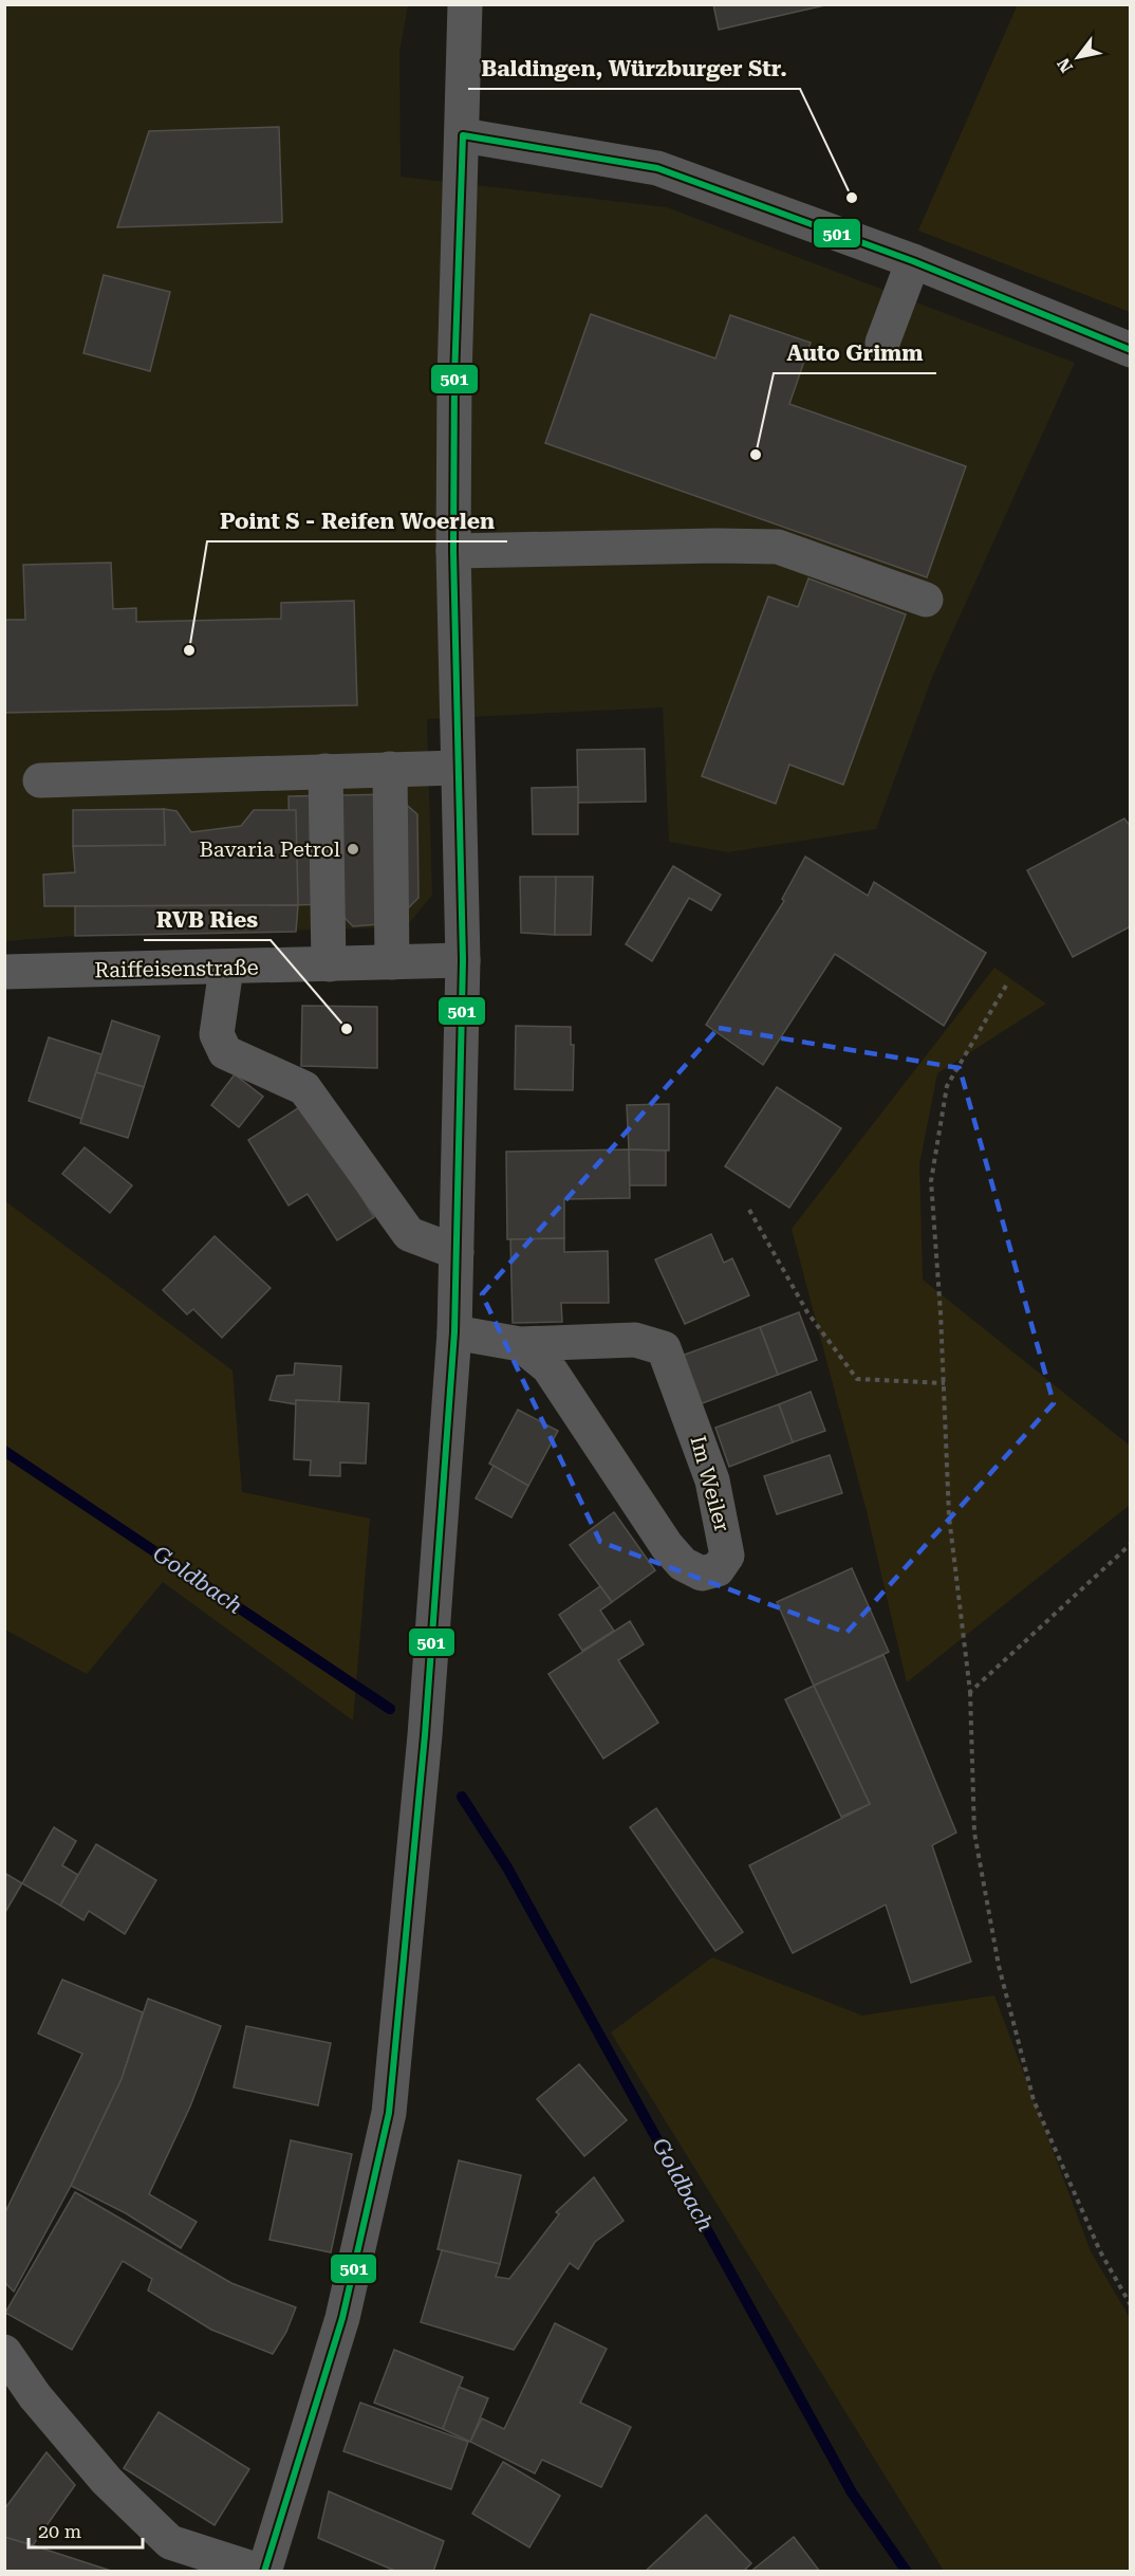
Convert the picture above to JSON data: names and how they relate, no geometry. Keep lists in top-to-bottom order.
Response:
{
  "streets": {
    "street": ["Raiffeisenstraße", "Im Weiler"]
  },
  "water": ["Goldbach"],
  "places": [
    "Baldingen, Würzburger Str.",
    "Auto Grimm",
    "Point S - Reifen Woerlen",
    "Bavaria Petrol",
    "RVB Ries"
  ],
  "lines": ["transit line 501"],
  "scale_bar": "20 m",
  "north": "bottom left"
}
